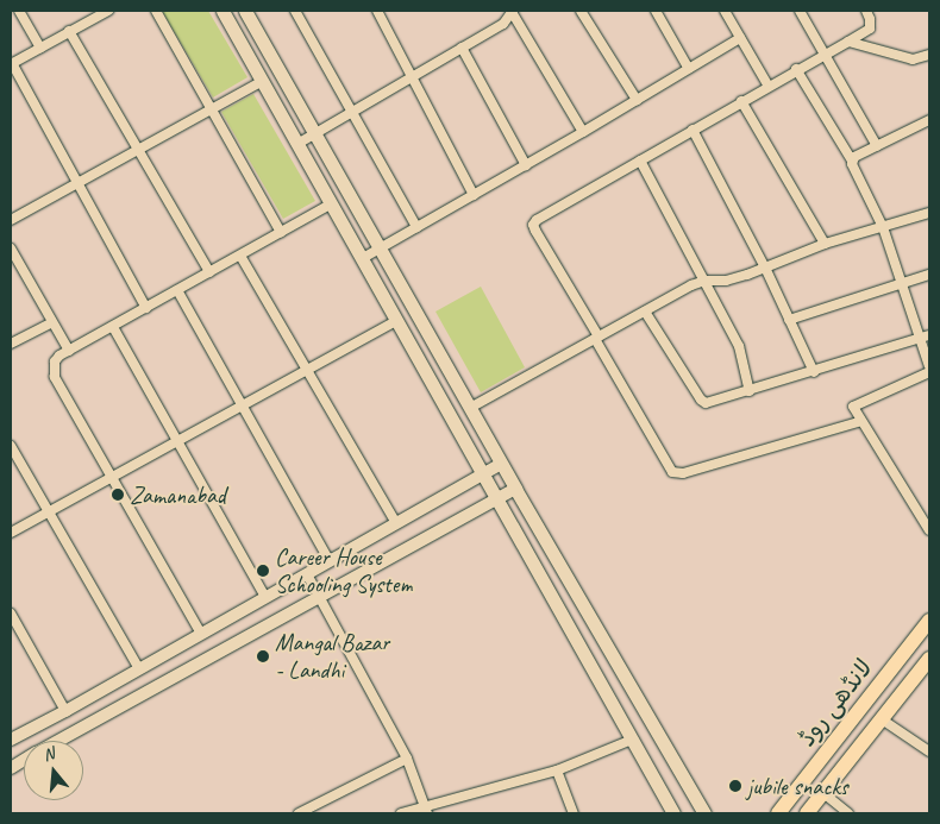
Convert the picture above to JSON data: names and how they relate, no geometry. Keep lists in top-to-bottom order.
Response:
{
  "streets": {
    "main road": ["لانڈھی روڈ"]
  },
  "places": [
    "Zamanabad",
    "Career House Schooling System",
    "Mangal Bazar - Landhi",
    "jubile snacks"
  ],
  "north": "top"
}
